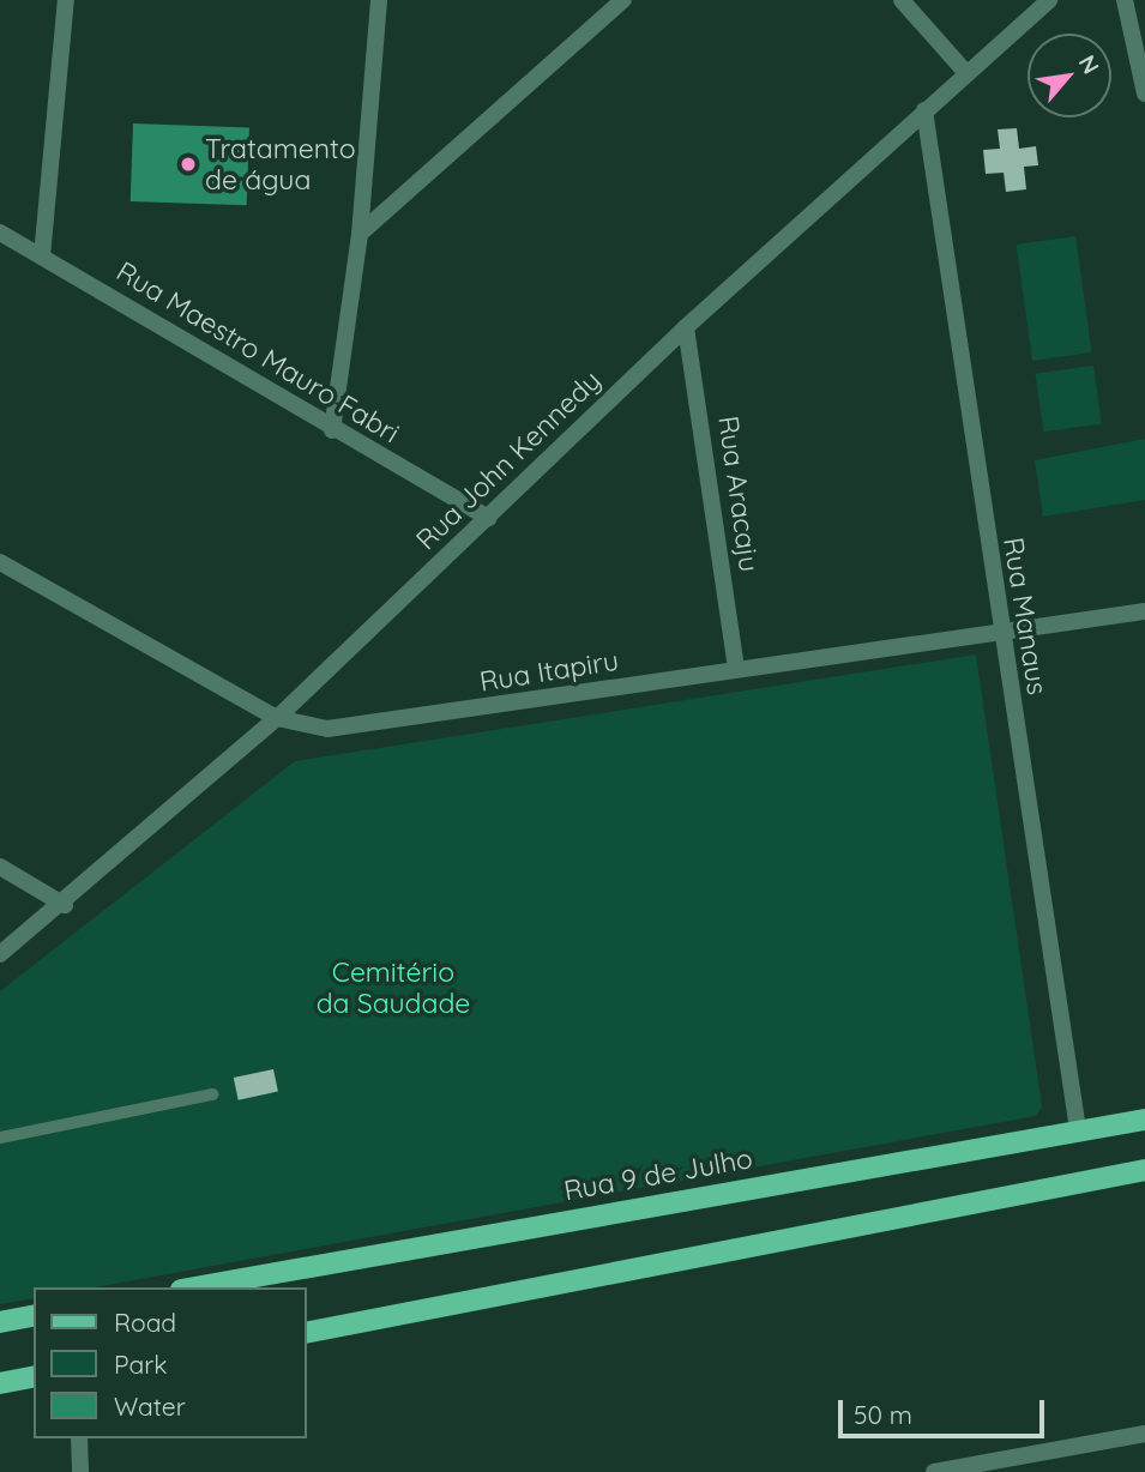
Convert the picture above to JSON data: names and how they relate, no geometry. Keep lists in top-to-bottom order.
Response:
{
  "streets": {
    "main road": ["Rua 9 de Julho"],
    "street": [
      "Rua Maestro Mauro Fabri",
      "Rua John Kennedy",
      "Rua Aracaju",
      "Rua Manaus",
      "Rua Itapiru"
    ]
  },
  "crossings": [
    ["Rua Maestro Mauro Fabri", "Rua John Kennedy"],
    ["Rua John Kennedy", "Rua Aracaju"],
    ["Rua John Kennedy", "Rua Manaus"],
    ["Rua John Kennedy", "Rua Itapiru"],
    ["Rua Aracaju", "Rua Itapiru"],
    ["Rua Manaus", "Rua Itapiru"],
    ["Rua Manaus", "Rua 9 de Julho"]
  ],
  "parks": ["Cemitério da Saudade"],
  "places": ["Tratamento de água"],
  "legend": ["Road", "Park", "Water"],
  "scale_bar": "50 m",
  "north": "top right"
}
